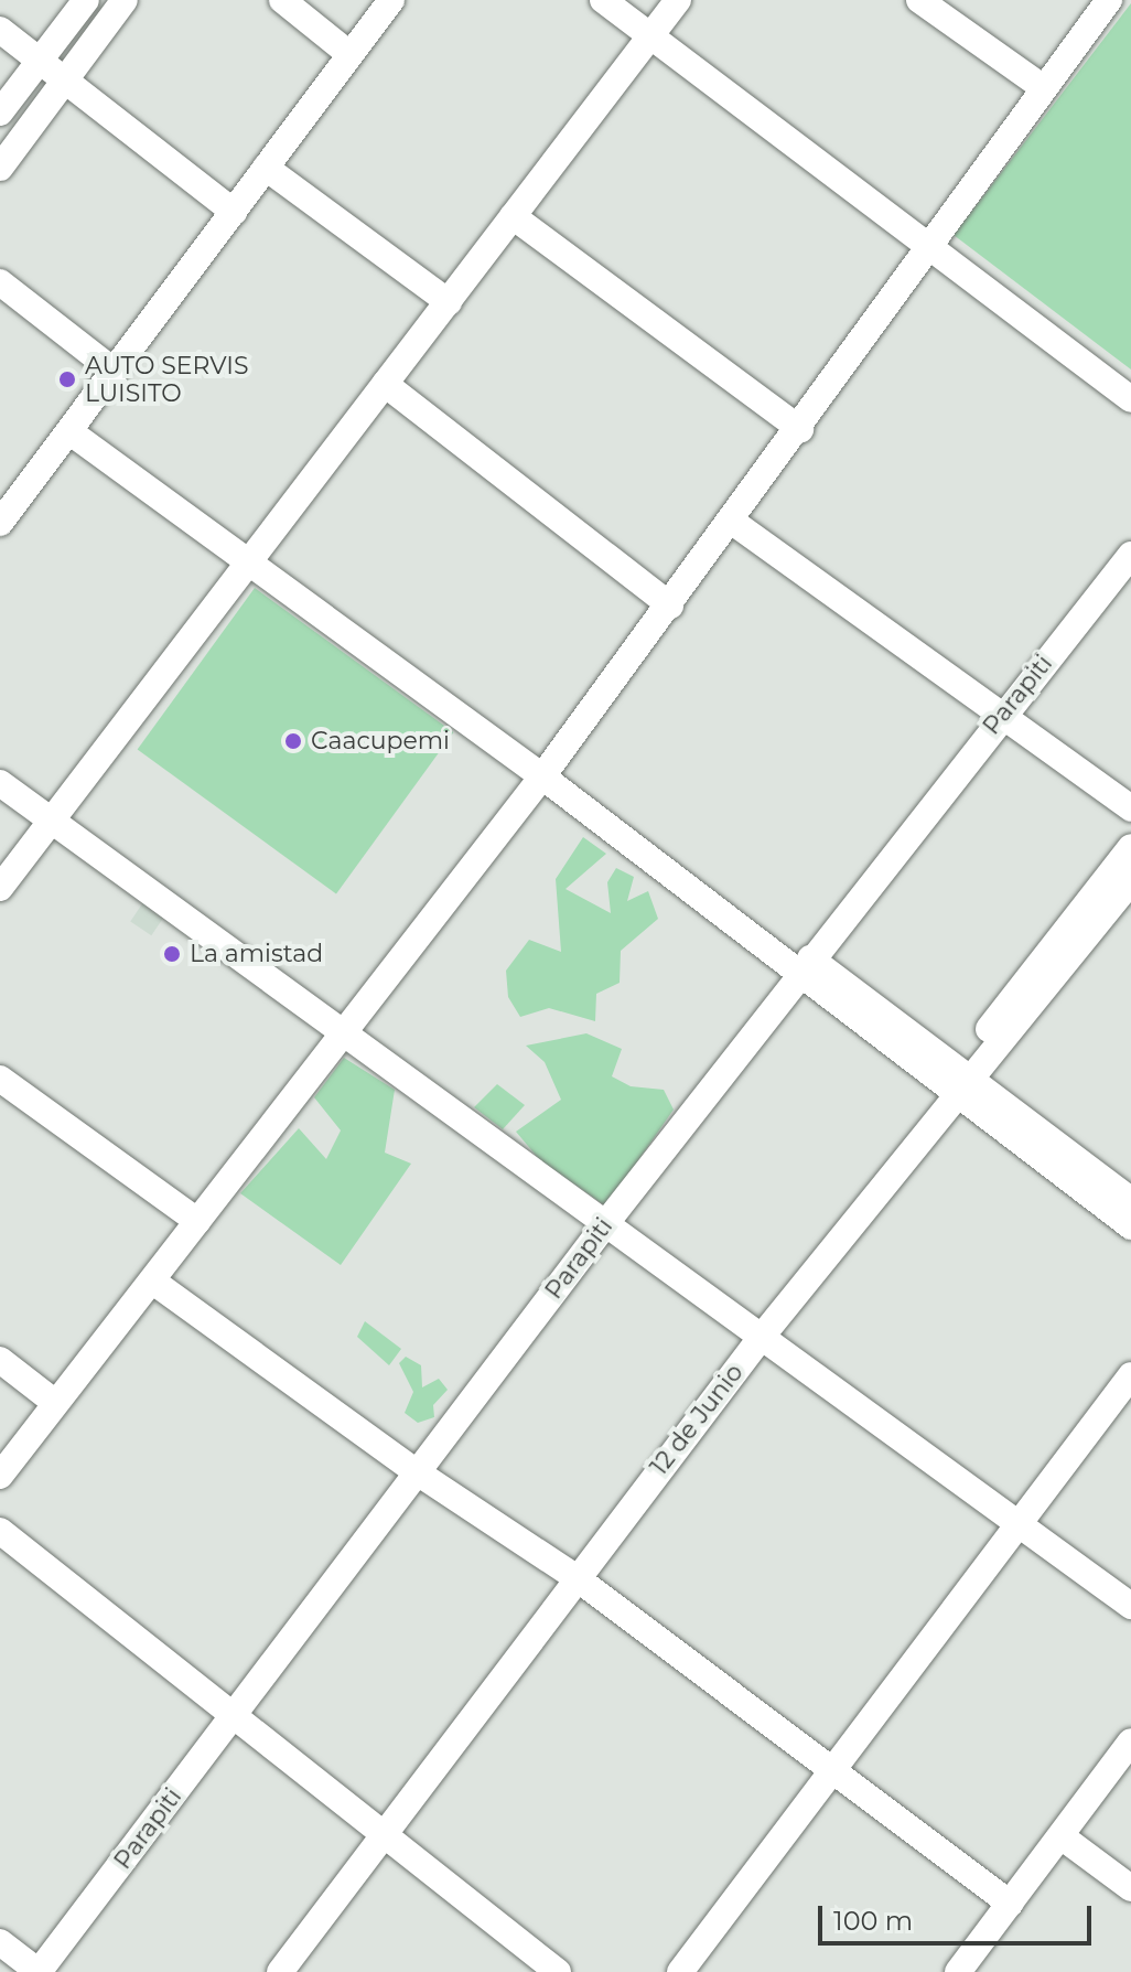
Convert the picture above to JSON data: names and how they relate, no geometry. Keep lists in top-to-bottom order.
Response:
{
  "streets": {
    "street": ["Parapiti", "12 de Junio"]
  },
  "places": ["AUTO SERVIS LUISITO", "Caacupemi", "La amistad"],
  "scale_bar": "100 m"
}
